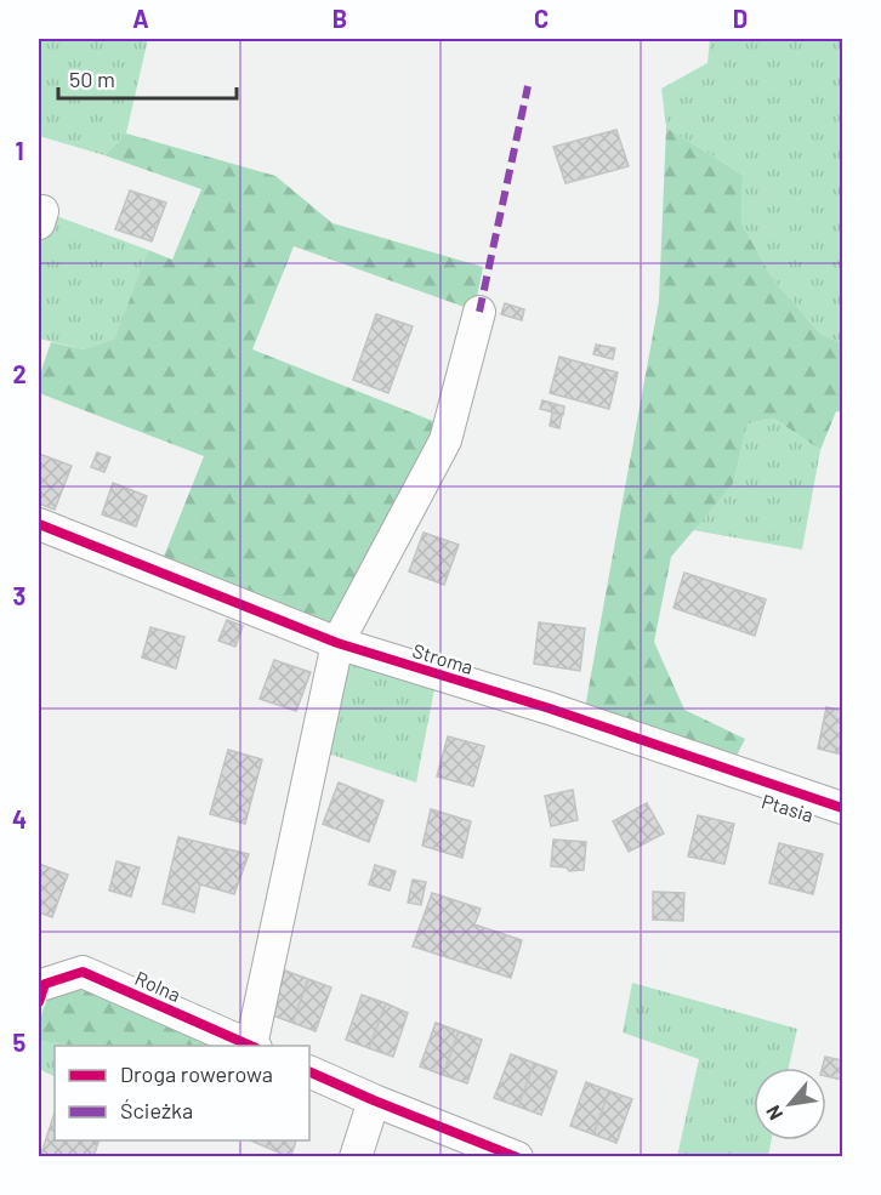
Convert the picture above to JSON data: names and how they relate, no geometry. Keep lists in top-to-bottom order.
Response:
{
  "streets": {
    "street": ["Stroma", "Ptasia", "Rolna"]
  },
  "legend": ["Droga rowerowa", "Ścieżka"],
  "scale_bar": "50 m",
  "north": "bottom left",
  "grid": {
    "columns": [
      "A",
      "B",
      "C",
      "D"
    ],
    "rows": [
      "1",
      "2",
      "3",
      "4",
      "5"
    ]
  }
}
